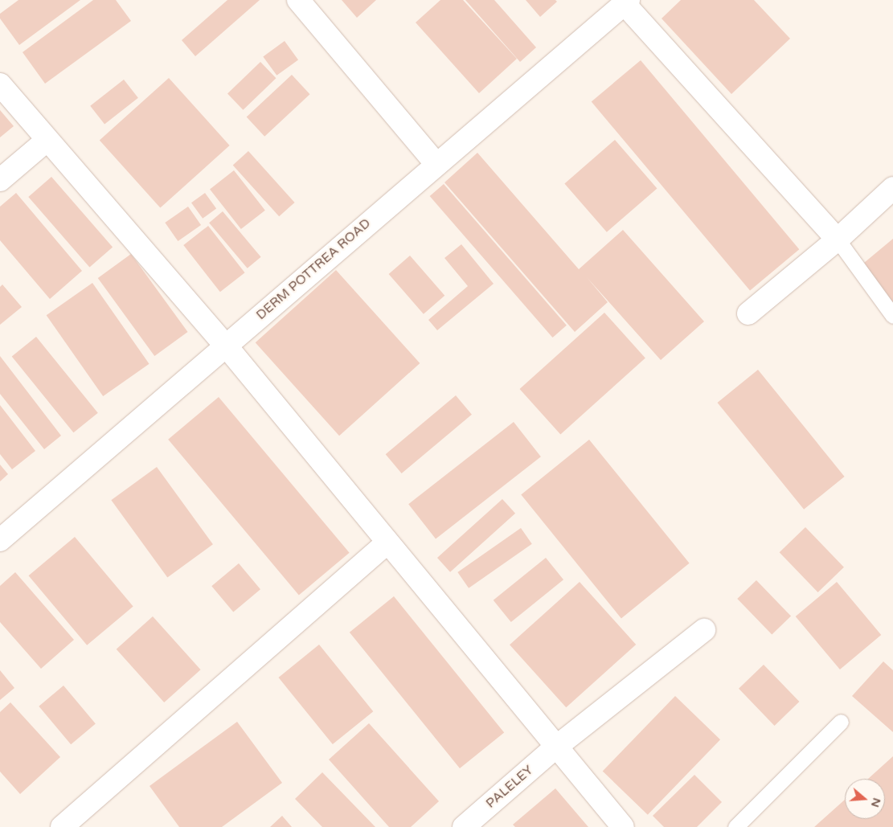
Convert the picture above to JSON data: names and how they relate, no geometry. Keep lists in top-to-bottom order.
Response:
{
  "streets": {
    "street": ["DERM POTTREA ROAD", "PALELEY"]
  },
  "north": "right"
}
